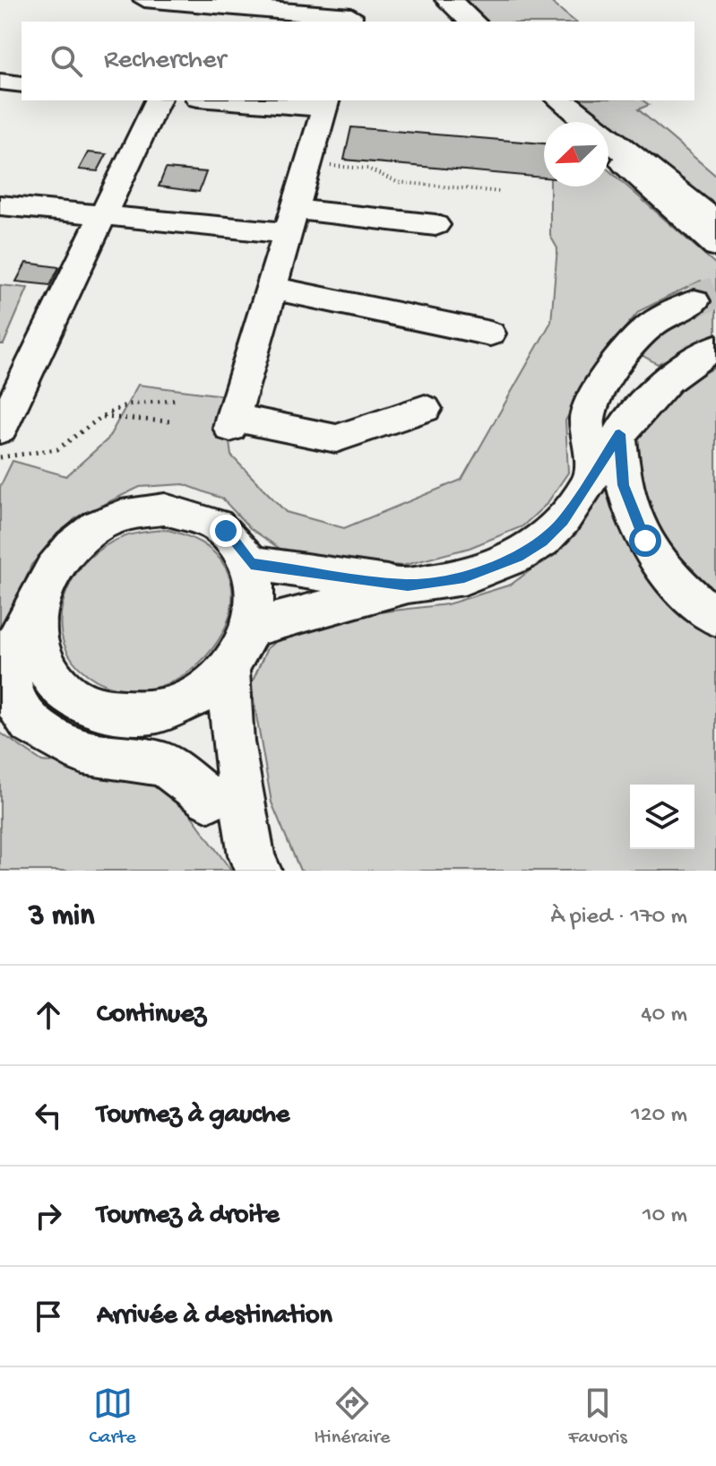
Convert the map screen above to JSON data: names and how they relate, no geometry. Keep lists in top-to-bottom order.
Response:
{
  "north": "bottom left",
  "page": {
    "search": "Rechercher",
    "heading": ["3 min", "À pied · 170 m"],
    "list": [
      ["Continuez", "40 m"],
      ["Tournez à gauche", "120 m"],
      ["Tournez à droite", "10 m"],
      "Arrivée à destination"
    ],
    "nav": ["Carte", "Itinéraire", "Favoris"]
  }
}
